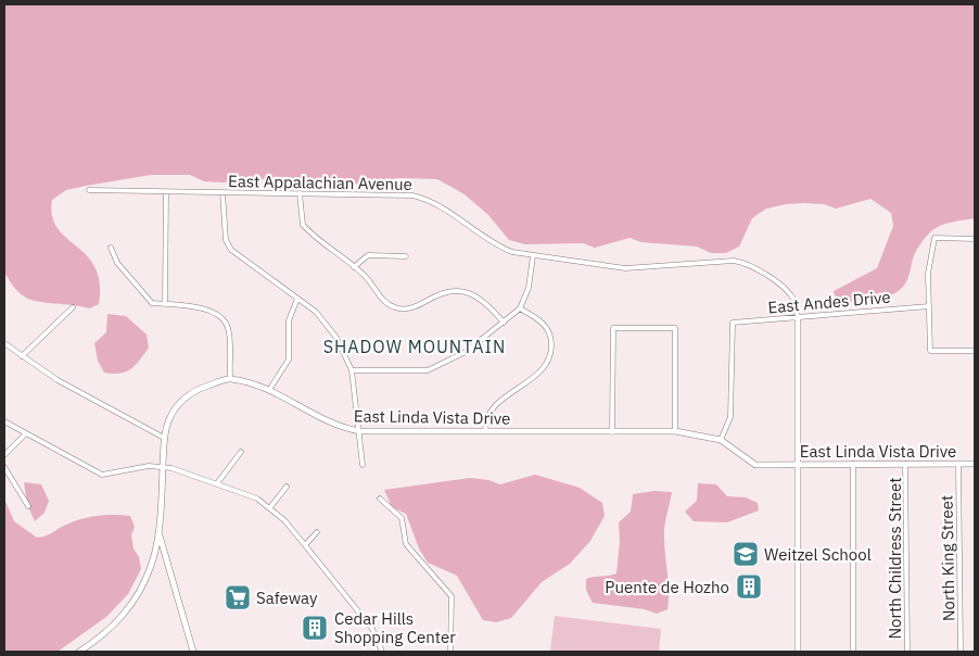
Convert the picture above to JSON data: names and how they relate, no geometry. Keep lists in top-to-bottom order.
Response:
{
  "streets": {
    "street": [
      "East Appalachian Avenue",
      "East Andes Drive",
      "East Linda Vista Drive",
      "North Childress Street",
      "North King Street"
    ]
  },
  "crossings": [
    ["East Appalachian Avenue", "East Andes Drive"],
    ["East Andes Drive", "East Linda Vista Drive"],
    ["East Linda Vista Drive", "North Childress Street"],
    ["East Linda Vista Drive", "North King Street"]
  ],
  "districts": ["SHADOW MOUNTAIN"],
  "places": {
    "school or university": ["Weitzel School"],
    "building": ["Puente de Hozho", "Cedar Hills Shopping Center"],
    "supermarket": ["Safeway"]
  }
}
